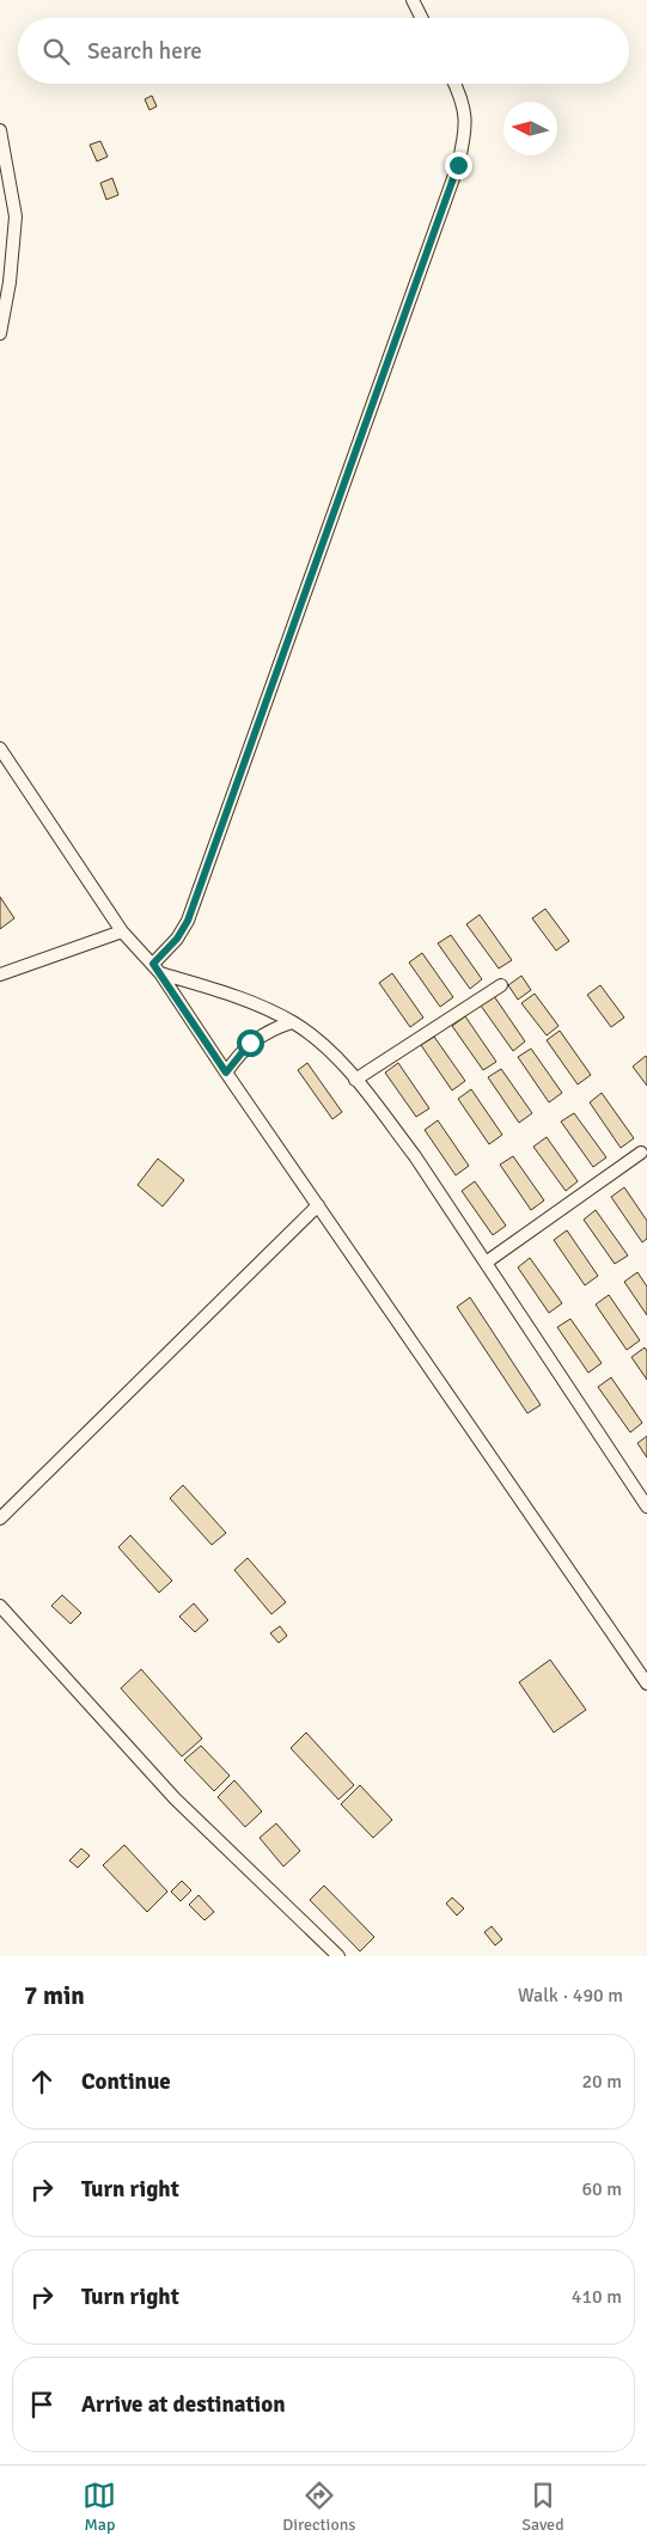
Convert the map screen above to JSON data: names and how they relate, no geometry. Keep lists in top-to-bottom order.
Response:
{
  "north": "left",
  "page": {
    "search": "Search here",
    "heading": ["7 min", "Walk · 490 m"],
    "list": [
      ["Continue", "20 m"],
      ["Turn right", "60 m"],
      ["Turn right", "410 m"],
      "Arrive at destination"
    ],
    "nav": ["Map", "Directions", "Saved"]
  }
}
